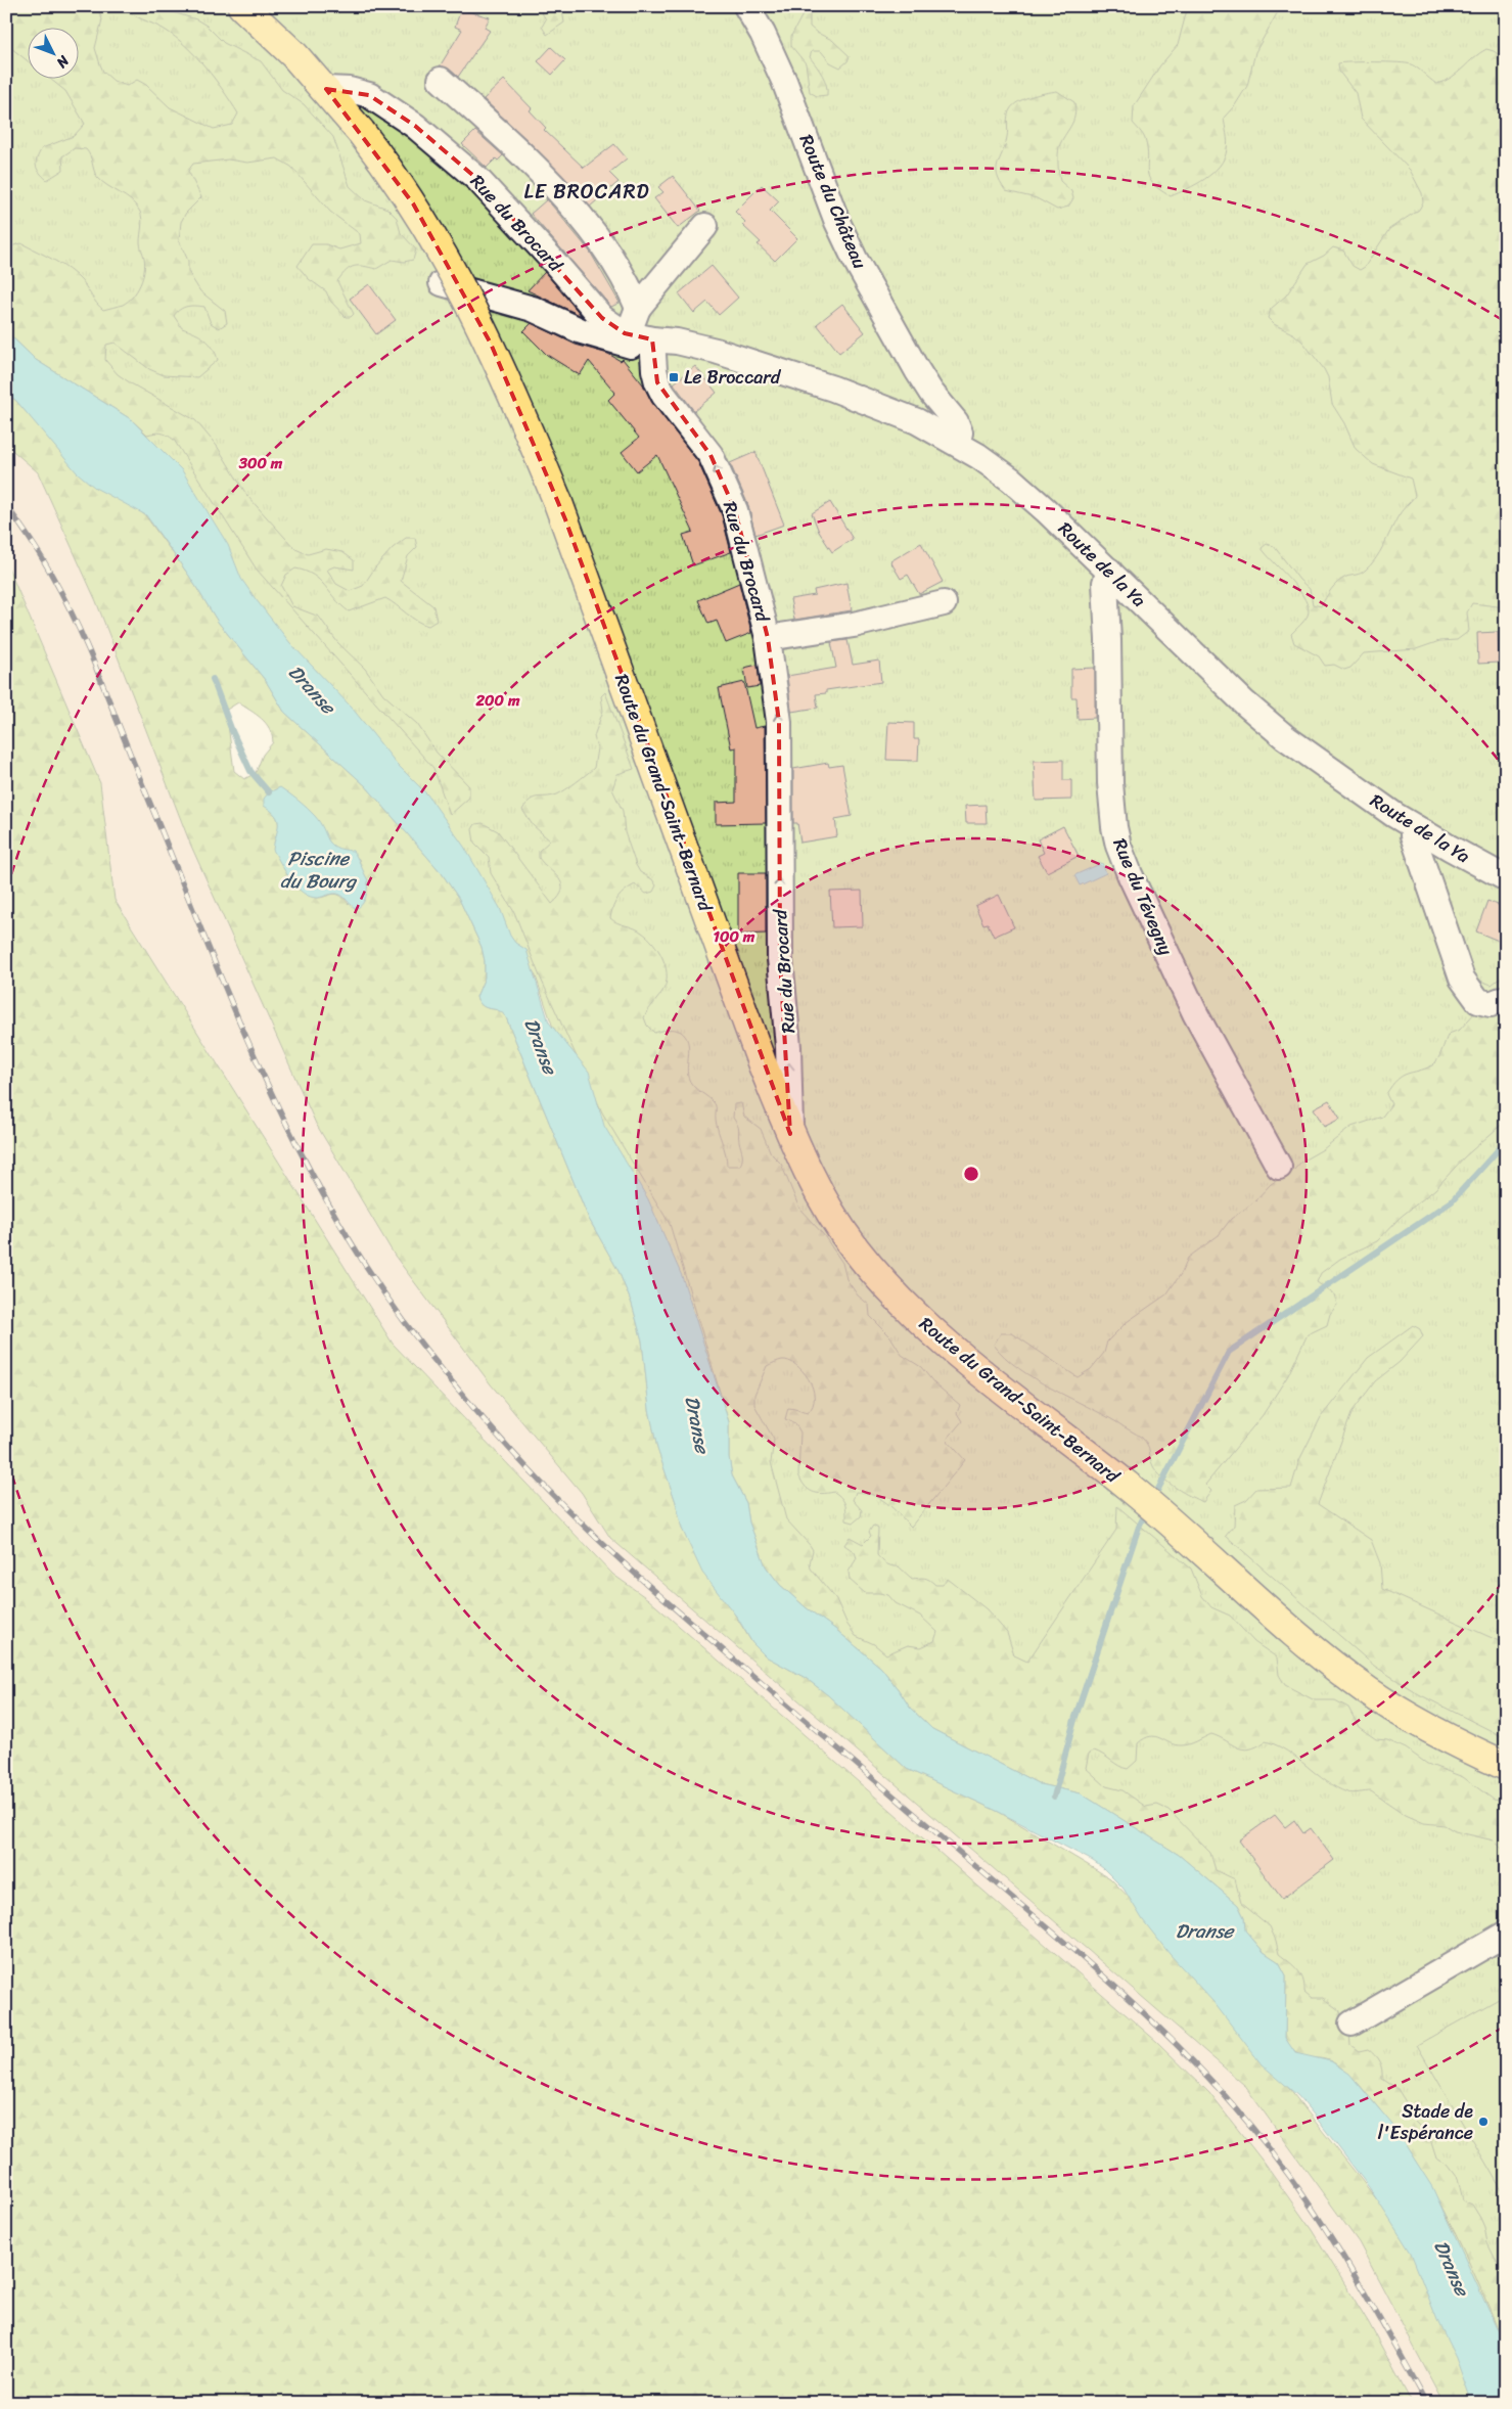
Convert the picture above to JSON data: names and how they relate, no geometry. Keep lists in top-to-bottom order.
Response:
{
  "streets": {
    "main road": ["Route du Grand-Saint-Bernard"],
    "street": [
      "Route du Château",
      "Rue du Brocard",
      "Route de la Ya",
      "Rue du Tévegny"
    ]
  },
  "crossings": [
    ["Route du Château", "Route de la Ya"],
    ["Rue du Brocard", "Route de la Ya"],
    ["Rue du Brocard", "Route du Grand-Saint-Bernard"],
    ["Route de la Ya", "Rue du Tévegny"]
  ],
  "one_way": ["Rue du Brocard"],
  "districts": ["LE BROCARD"],
  "water": ["Dranse", "Piscine du Bourg"],
  "places": {
    "transit": ["Le Broccard"],
    "other": ["Stade de l'Espérance"]
  },
  "north": "bottom right",
  "rings": ["300 m", "200 m", "100 m"]
}
